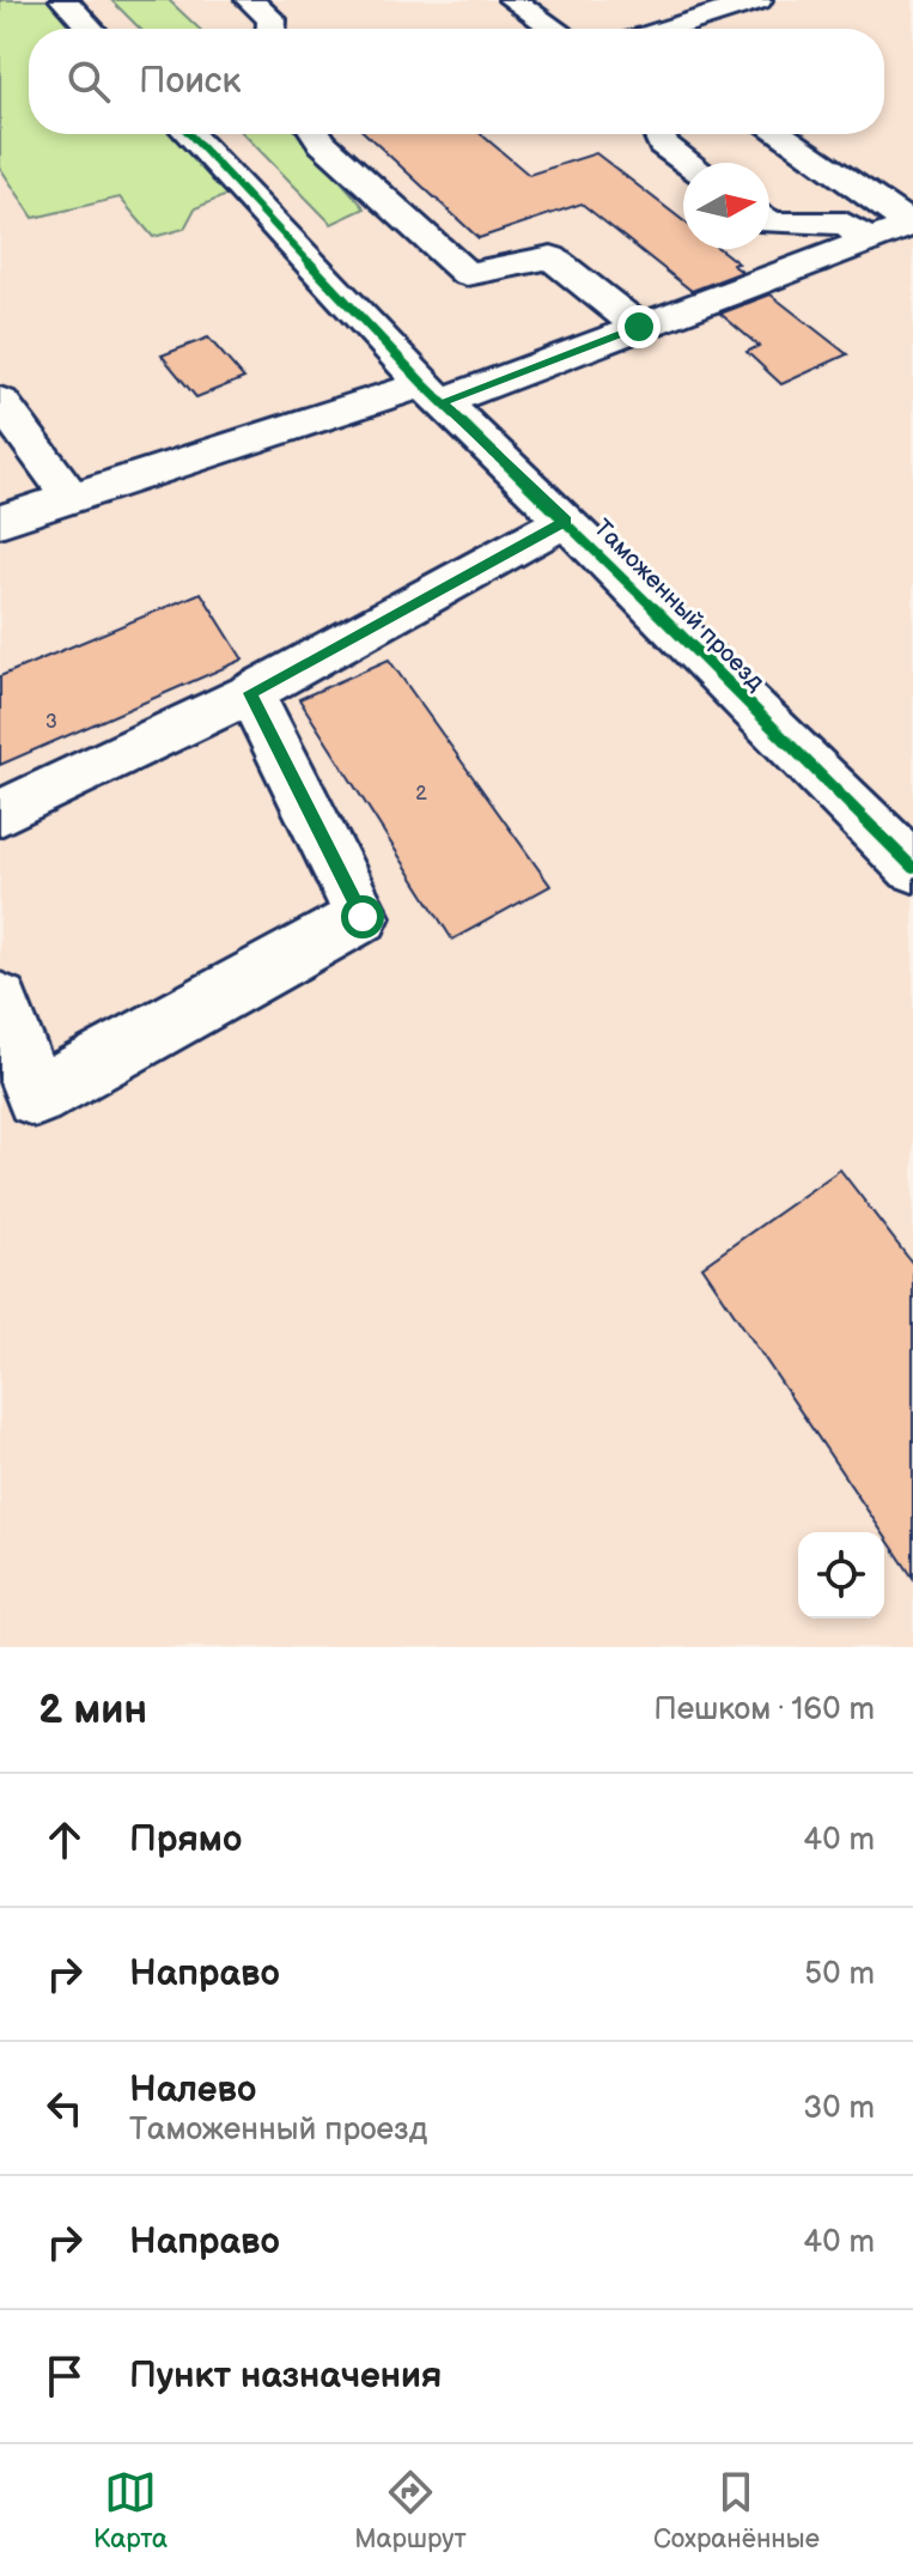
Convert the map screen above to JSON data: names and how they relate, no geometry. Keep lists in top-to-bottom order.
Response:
{
  "streets": {
    "street": ["Таможенный проезд"]
  },
  "house_numbers": ["3", "2"],
  "north": "right",
  "page": {
    "search": "Поиск",
    "heading": ["2 мин", "Пешком · 160 m"],
    "list": [
      ["Прямо", "40 m"],
      ["Направо", "50 m"],
      ["Налево", "Таможенный проезд", "30 m"],
      ["Направо", "40 m"],
      "Пункт назначения"
    ],
    "nav": ["Карта", "Маршрут", "Сохранённые"]
  }
}
